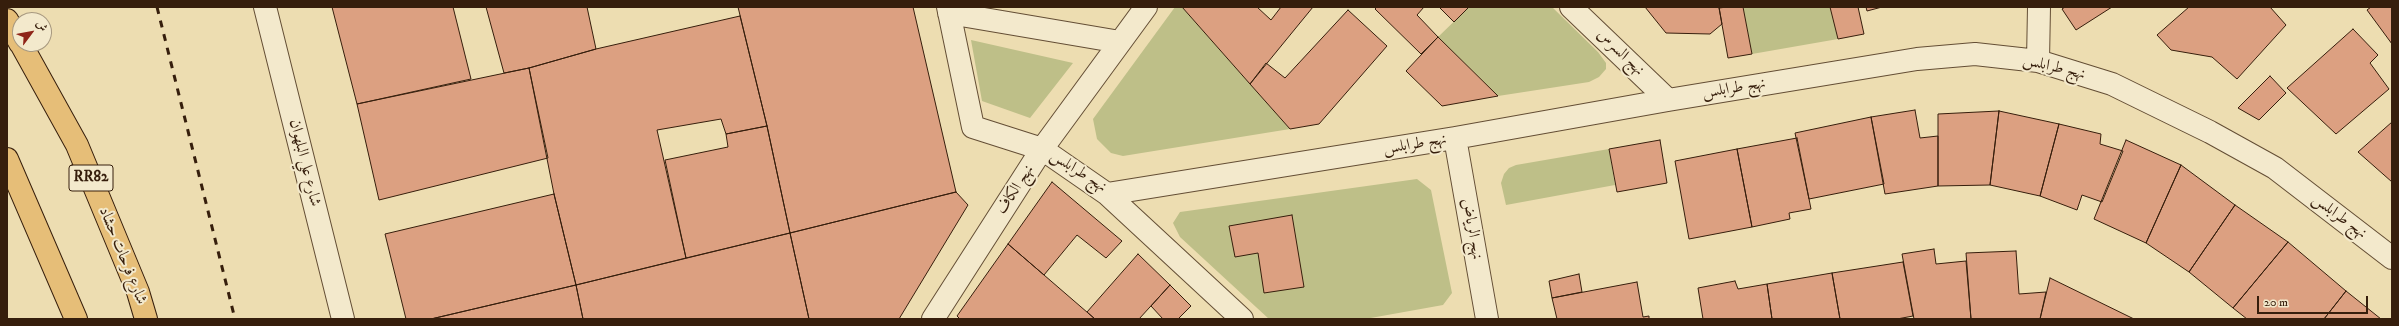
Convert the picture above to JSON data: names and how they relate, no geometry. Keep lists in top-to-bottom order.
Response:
{
  "streets": {
    "main road": ["RR82", "شارع فرحات حشاد"],
    "street": [
      "نهج السرس",
      "نهج طرابلس",
      "شارع علي البلهوان",
      "نهج الكاف",
      "نهج الرياض"
    ]
  },
  "crossings": [
    ["نهج السرس", "نهج طرابلس"],
    ["نهج طرابلس", "نهج الكاف"],
    ["نهج طرابلس", "نهج الرياض"]
  ],
  "scale_bar": "20 m",
  "north": "top right"
}
